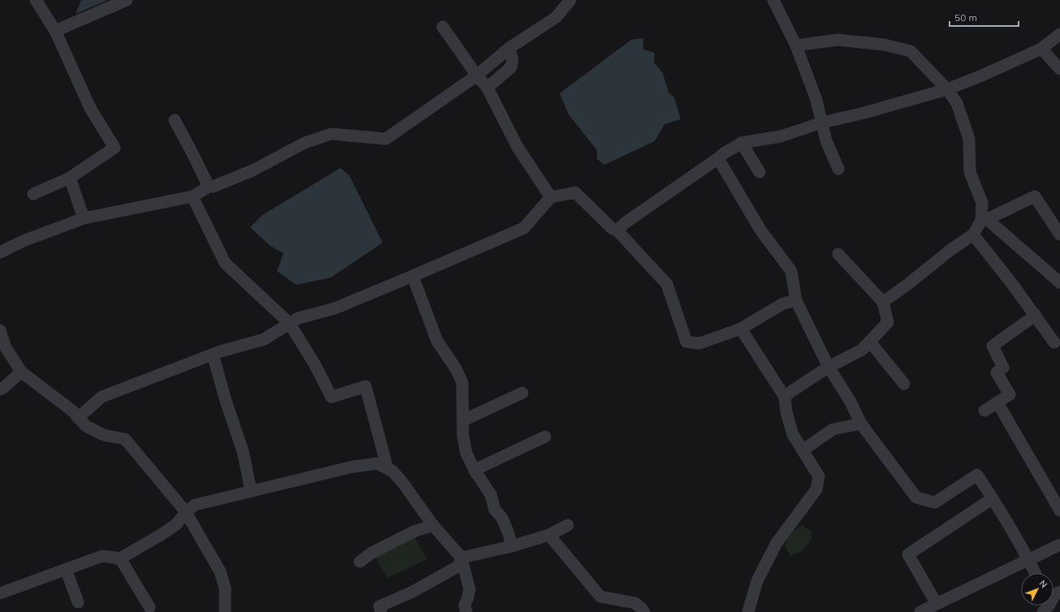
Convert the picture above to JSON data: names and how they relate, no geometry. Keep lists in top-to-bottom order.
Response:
{
  "scale_bar": "50 m",
  "north": "top right"
}
